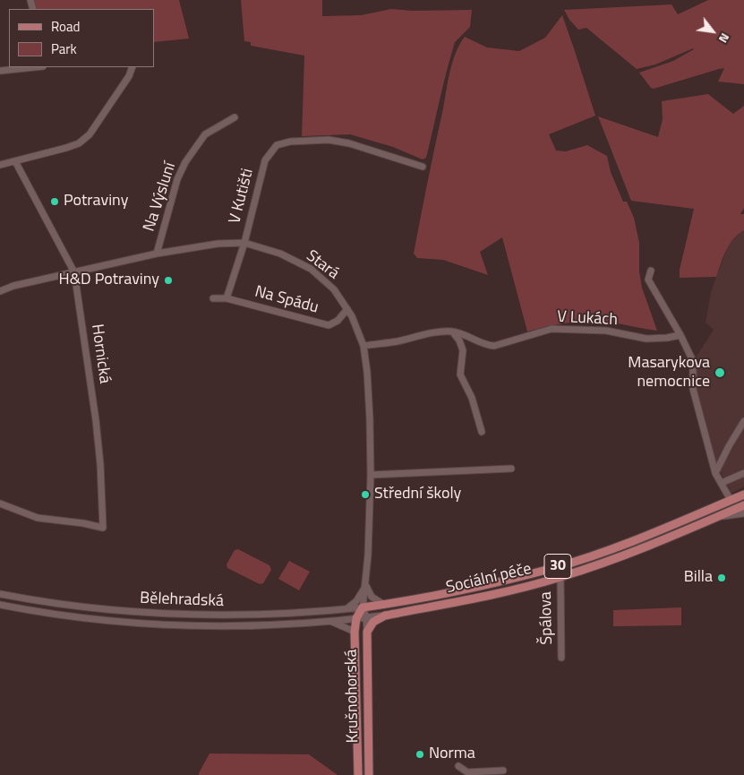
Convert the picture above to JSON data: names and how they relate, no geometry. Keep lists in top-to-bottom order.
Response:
{
  "streets": {
    "main road": ["30", "Sociální péče", "Krušnohorská"],
    "street": [
      "V Kutišti",
      "Na Výsluní",
      "Stará",
      "Na Spádu",
      "V Lukách",
      "Hornická",
      "Bělehradská",
      "Špálova"
    ]
  },
  "crossings": [
    ["V Kutišti", "Stará"],
    ["V Kutišti", "Na Spádu"],
    ["Na Výsluní", "Stará"],
    ["Stará", "Na Spádu"],
    ["Stará", "V Lukách"],
    ["Stará", "Hornická"],
    ["Stará", "Sociální péče"],
    ["Stará", "Bělehradská"],
    ["Sociální péče", "Bělehradská"],
    ["Sociální péče", "Špálova"],
    ["Sociální péče", "Krušnohorská"],
    ["Bělehradská", "Krušnohorská"]
  ],
  "places": [
    "Potraviny",
    "H&D Potraviny",
    "Masarykova nemocnice",
    "Střední školy",
    "Billa",
    "Norma"
  ],
  "legend": ["Road", "Park"],
  "north": "bottom right"
}
